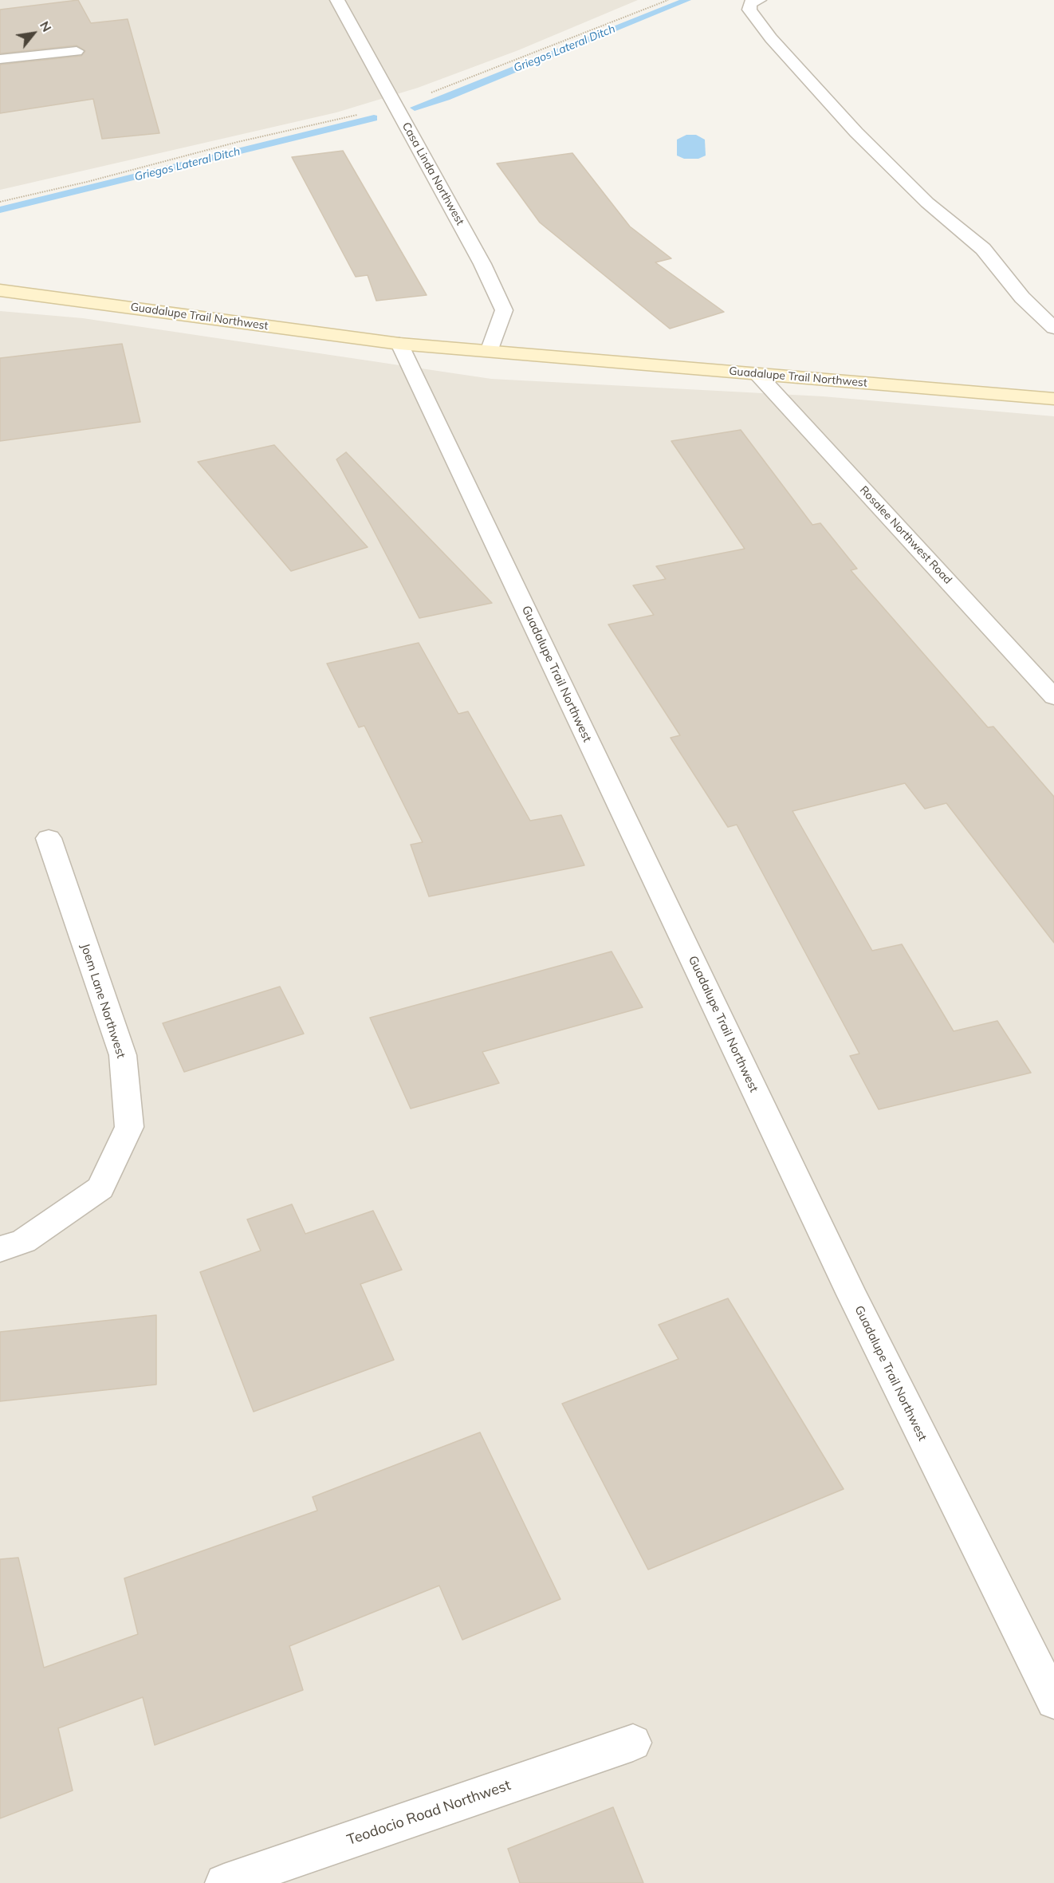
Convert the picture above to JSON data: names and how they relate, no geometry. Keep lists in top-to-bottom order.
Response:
{
  "streets": {
    "street": [
      "Casa Linda Northwest",
      "Guadalupe Trail Northwest",
      "Rosalee Northwest Road",
      "Joem Lane Northwest",
      "Teodocio Road Northwest"
    ]
  },
  "crossings": [
    ["Casa Linda Northwest", "Guadalupe Trail Northwest"],
    ["Guadalupe Trail Northwest", "Rosalee Northwest Road"]
  ],
  "water": ["Griegos Lateral Ditch"],
  "north": "top right"
}
